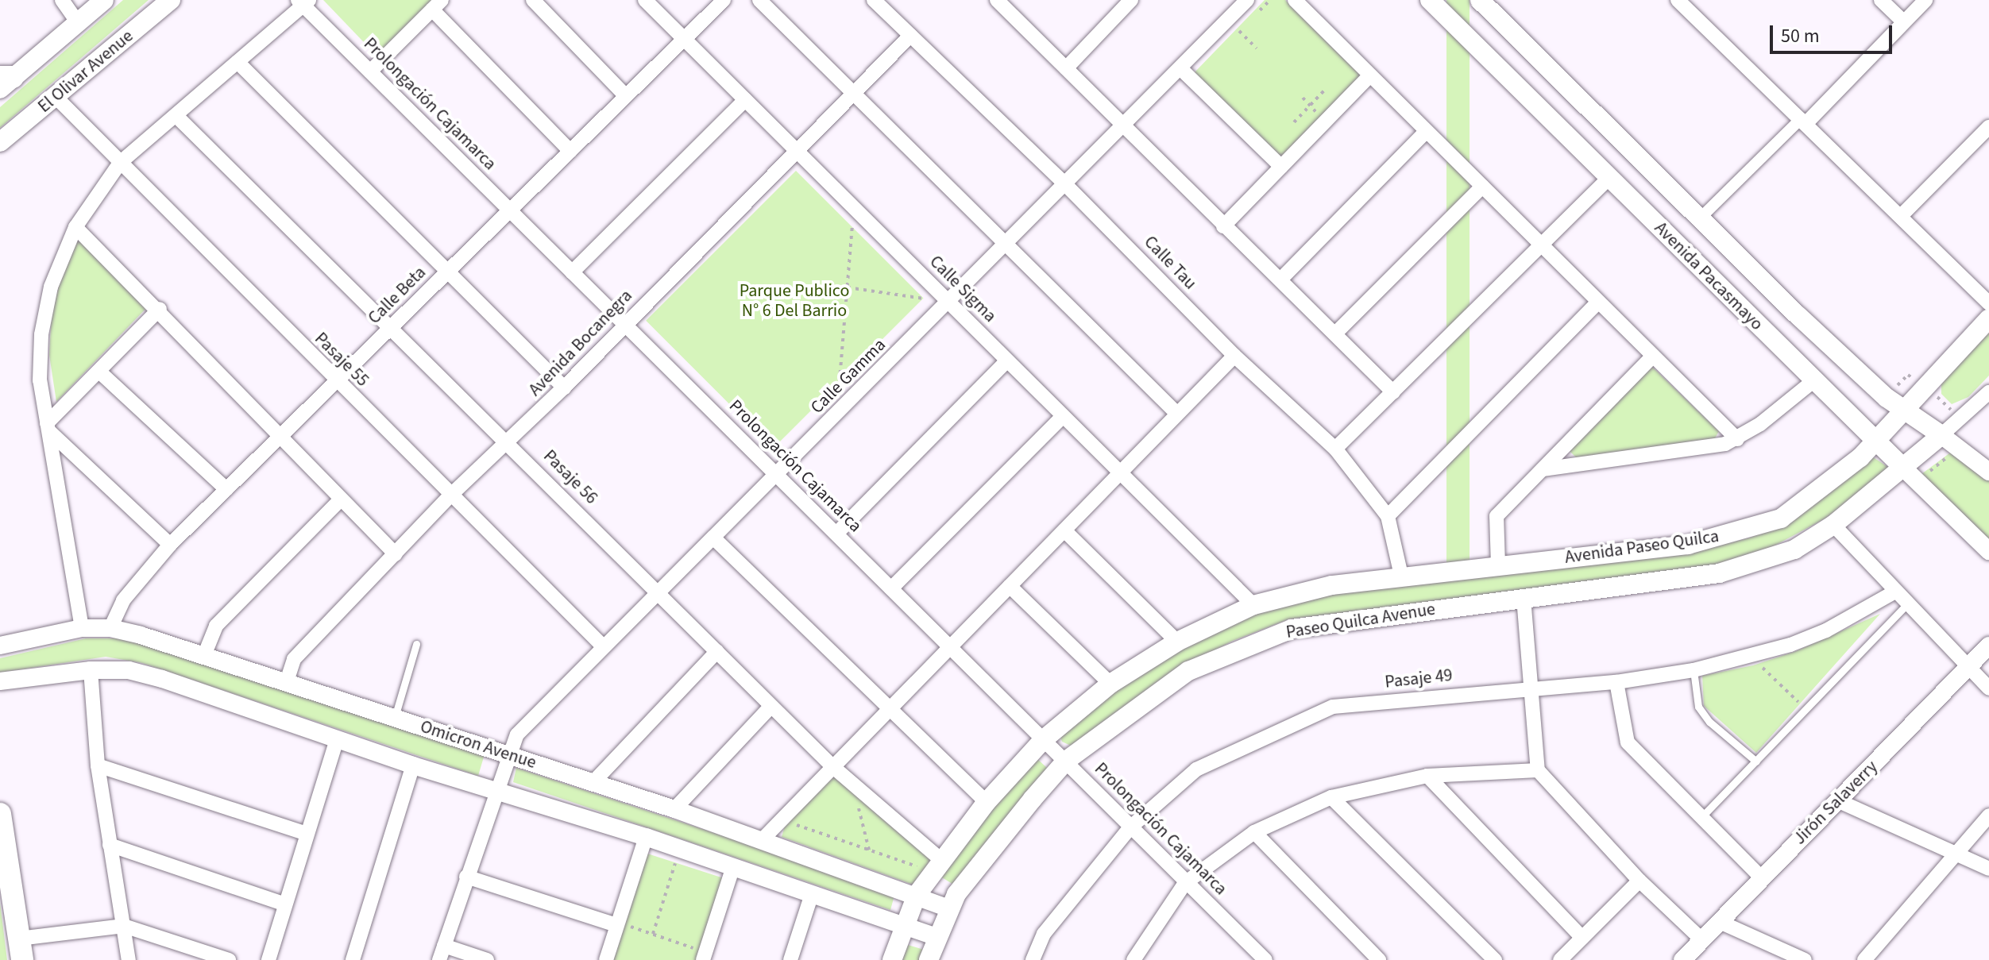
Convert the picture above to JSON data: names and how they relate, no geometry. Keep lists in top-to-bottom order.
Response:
{
  "streets": {
    "main road": [
      "El Olivar Avenue",
      "Avenida Pacasmayo",
      "Avenida Paseo Quilca",
      "Paseo Quilca Avenue"
    ],
    "street": [
      "Prolongación Cajamarca",
      "Calle Tau",
      "Calle Sigma",
      "Calle Beta",
      "Avenida Bocanegra",
      "Pasaje 55",
      "Calle Gamma",
      "Pasaje 56",
      "Pasaje 49",
      "Omicron Avenue",
      "Jirón Salaverry"
    ]
  },
  "crossings": [
    ["El Olivar Avenue", "Pasaje 55"],
    ["Prolongación Cajamarca", "Calle Beta"],
    ["Prolongación Cajamarca", "Avenida Bocanegra"],
    ["Prolongación Cajamarca", "Calle Gamma"],
    ["Prolongación Cajamarca", "Paseo Quilca Avenue"],
    ["Prolongación Cajamarca", "Pasaje 49"],
    ["Calle Tau", "Avenida Bocanegra"],
    ["Calle Tau", "Calle Gamma"],
    ["Calle Tau", "Avenida Paseo Quilca"],
    ["Calle Tau", "Paseo Quilca Avenue"],
    ["Avenida Pacasmayo", "Avenida Paseo Quilca"],
    ["Avenida Pacasmayo", "Paseo Quilca Avenue"],
    ["Calle Sigma", "Calle Beta"],
    ["Calle Sigma", "Avenida Bocanegra"],
    ["Calle Sigma", "Calle Gamma"],
    ["Calle Sigma", "Paseo Quilca Avenue"],
    ["Calle Beta", "Pasaje 55"],
    ["Calle Beta", "Pasaje 56"],
    ["Calle Beta", "Omicron Avenue"],
    ["Avenida Bocanegra", "Pasaje 55"],
    ["Avenida Bocanegra", "Pasaje 56"],
    ["Avenida Bocanegra", "Omicron Avenue"],
    ["Pasaje 55", "Calle Gamma"],
    ["Calle Gamma", "Pasaje 56"],
    ["Calle Gamma", "Omicron Avenue"],
    ["Pasaje 56", "Paseo Quilca Avenue"],
    ["Avenida Paseo Quilca", "Paseo Quilca Avenue"],
    ["Paseo Quilca Avenue", "Omicron Avenue"]
  ],
  "parks": ["Parque Publico N° 6 Del Barrio"],
  "scale_bar": "50 m"
}
